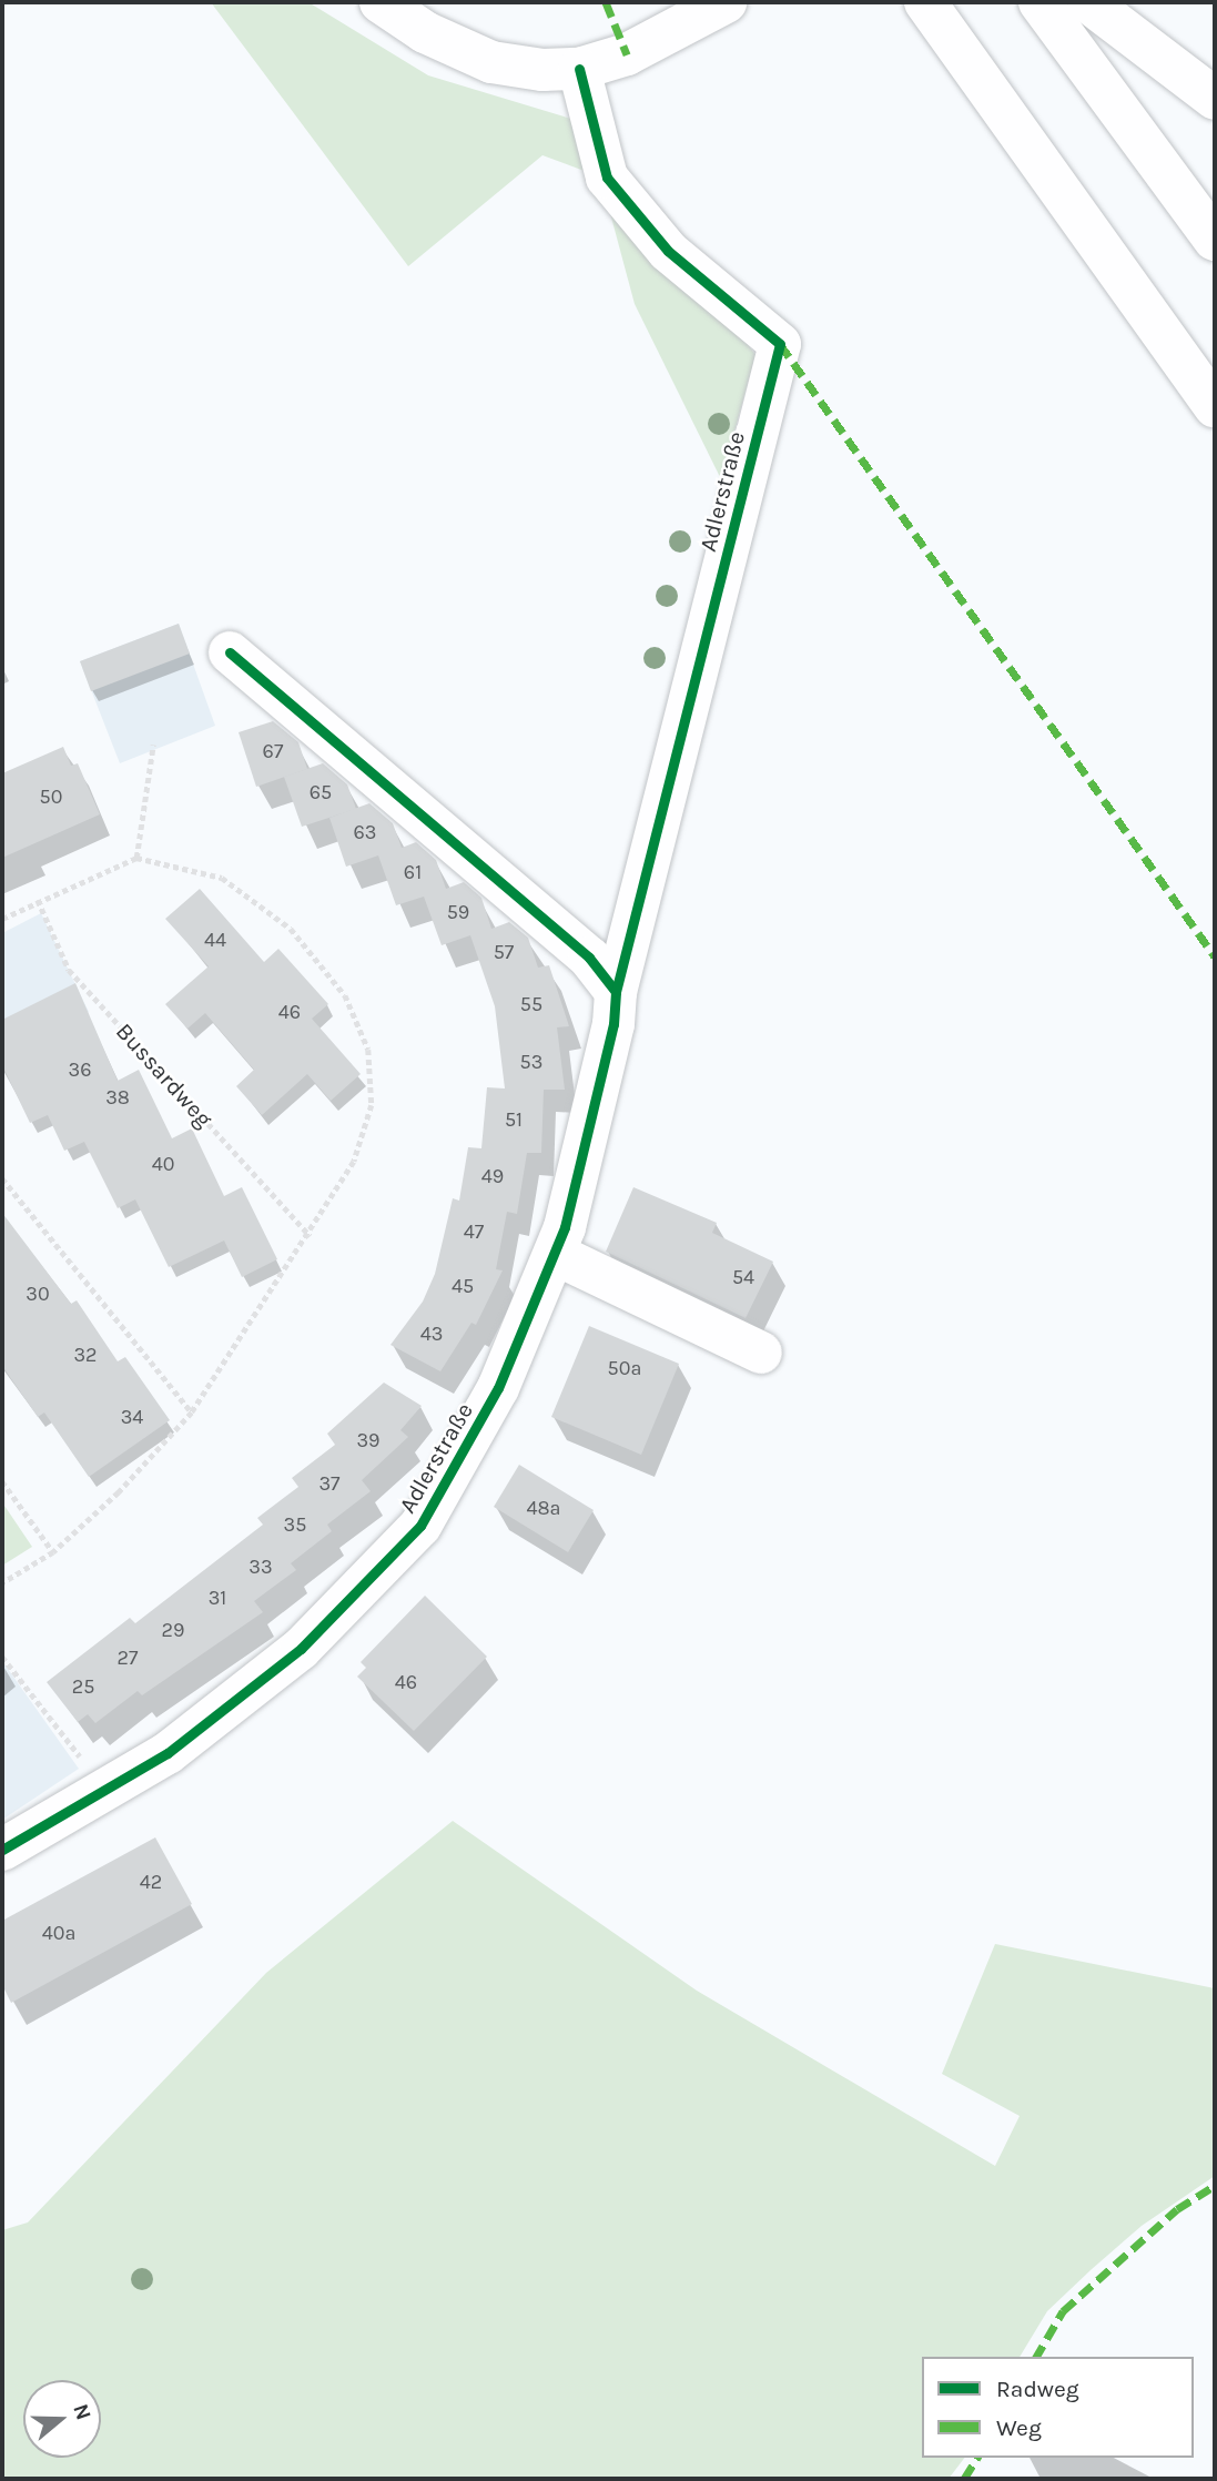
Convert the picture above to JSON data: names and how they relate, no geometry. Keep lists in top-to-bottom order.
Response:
{
  "streets": {
    "main road": ["Adlerstraße"],
    "path": ["Bussardweg"]
  },
  "house_numbers": [
    "67",
    "65",
    "50",
    "63",
    "61",
    "59",
    "44",
    "57",
    "55",
    "46",
    "53",
    "36",
    "38",
    "51",
    "40",
    "49",
    "47",
    "54",
    "45",
    "30",
    "43",
    "32",
    "50a",
    "34",
    "39",
    "37",
    "48a",
    "35",
    "33",
    "31",
    "29",
    "27",
    "46",
    "25",
    "42",
    "40a"
  ],
  "legend": ["Radweg", "Weg"],
  "north": "right"
}
